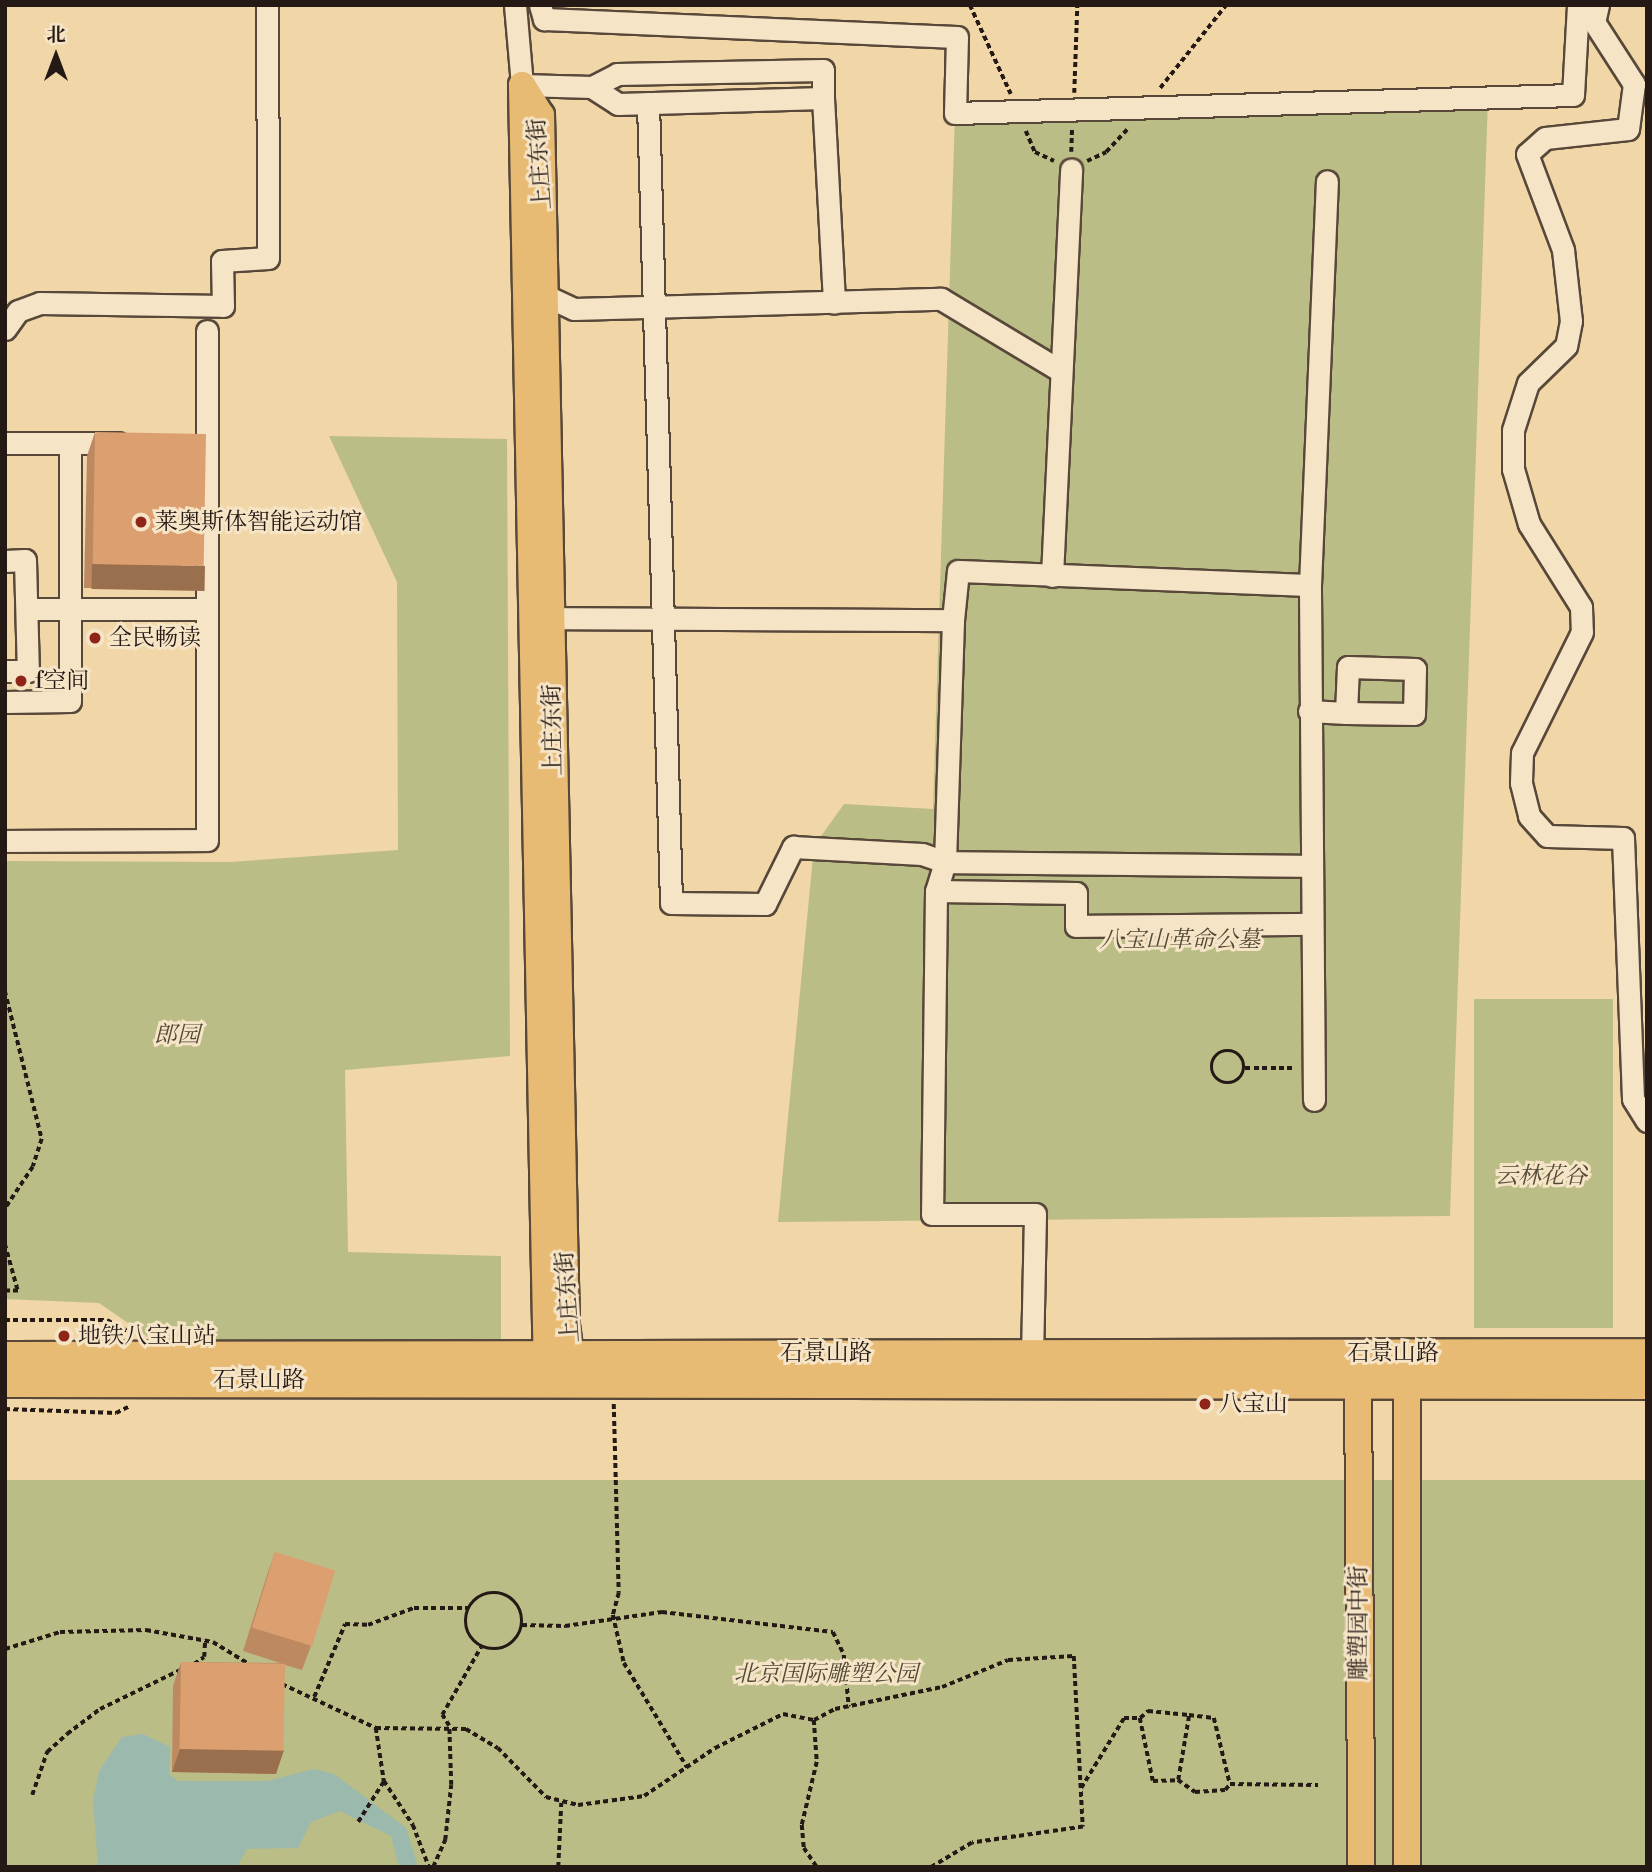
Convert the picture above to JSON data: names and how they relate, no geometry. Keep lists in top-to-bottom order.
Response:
{
  "streets": {
    "highway": ["石景山路"],
    "main road": ["上庄东街", "雕塑园中街"]
  },
  "crossings": [
    ["上庄东街", "石景山路"],
    ["石景山路", "雕塑园中街"]
  ],
  "parks": [
    "八宝山革命公墓",
    "郎园",
    "云林花谷",
    "北京国际雕塑公园"
  ],
  "places": [
    "莱奥斯体智能运动馆",
    "全民畅读",
    "f空间",
    "地铁八宝山站",
    "八宝山"
  ],
  "north": "top"
}
